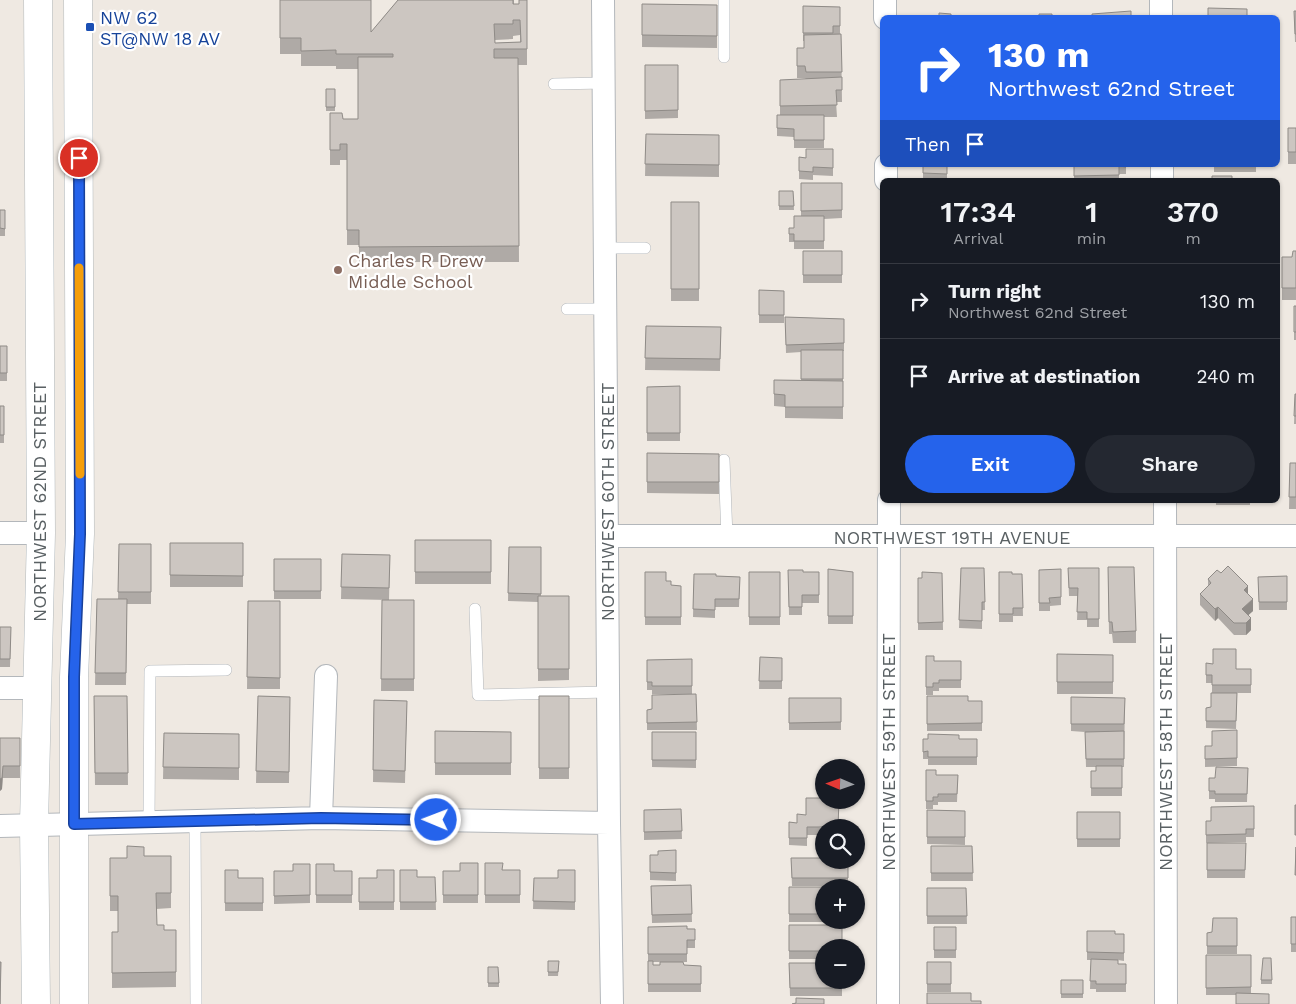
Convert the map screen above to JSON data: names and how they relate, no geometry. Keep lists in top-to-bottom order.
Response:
{
  "streets": {
    "main road": ["NORTHWEST 62ND STREET"],
    "street": [
      "NORTHWEST 60TH STREET",
      "NORTHWEST 19TH AVENUE",
      "NORTHWEST 59TH STREET",
      "NORTHWEST 58TH STREET"
    ]
  },
  "crossings": [
    ["NORTHWEST 60TH STREET", "NORTHWEST 19TH AVENUE"],
    ["NORTHWEST 19TH AVENUE", "NORTHWEST 59TH STREET"],
    ["NORTHWEST 19TH AVENUE", "NORTHWEST 58TH STREET"]
  ],
  "places": {
    "transit": ["NW 62 ST@NW 18 AV"],
    "other": ["Charles R Drew Middle School"]
  },
  "north": "left",
  "page": {
    "turn": ["130 m", "Northwest 62nd Street"],
    "then": "Then",
    "eta": [
      "17:34",
      "Arrival",
      "1",
      "min",
      "370",
      "m"
    ],
    "list": [
      {
        "name": "Turn right",
        "note": "Northwest 62nd Street",
        "value": "130 m"
      },
      {
        "name": "Arrive at destination",
        "value": "240 m"
      }
    ],
    "buttons": ["Exit", "Share"],
    "map_buttons": ["+", "−"]
  }
}
